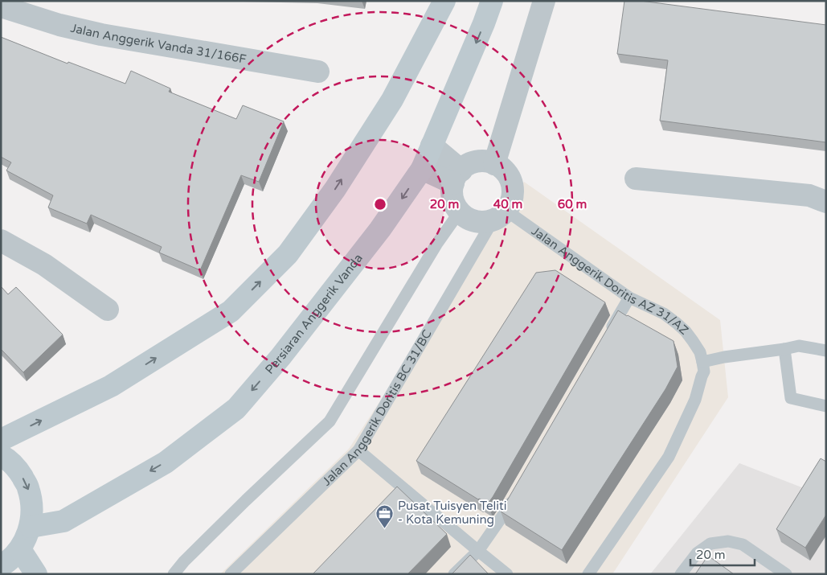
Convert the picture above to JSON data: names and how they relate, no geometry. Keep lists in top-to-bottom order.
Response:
{
  "streets": {
    "street": ["Jalan Anggerik Vanda 31/166F", "Persiaran Anggerik Vanda"],
    "lane": ["Jalan Anggerik Doritis AZ 31/AZ", "Jalan Anggerik Doritis BC 31/BC"]
  },
  "crossings": [
    ["Jalan Anggerik Doritis AZ 31/AZ", "Jalan Anggerik Doritis BC 31/BC"]
  ],
  "places": {
    "office": ["Pusat Tuisyen Teliti - Kota Kemuning"]
  },
  "scale_bar": "20 m",
  "rings": ["20 m", "40 m", "60 m"]
}
